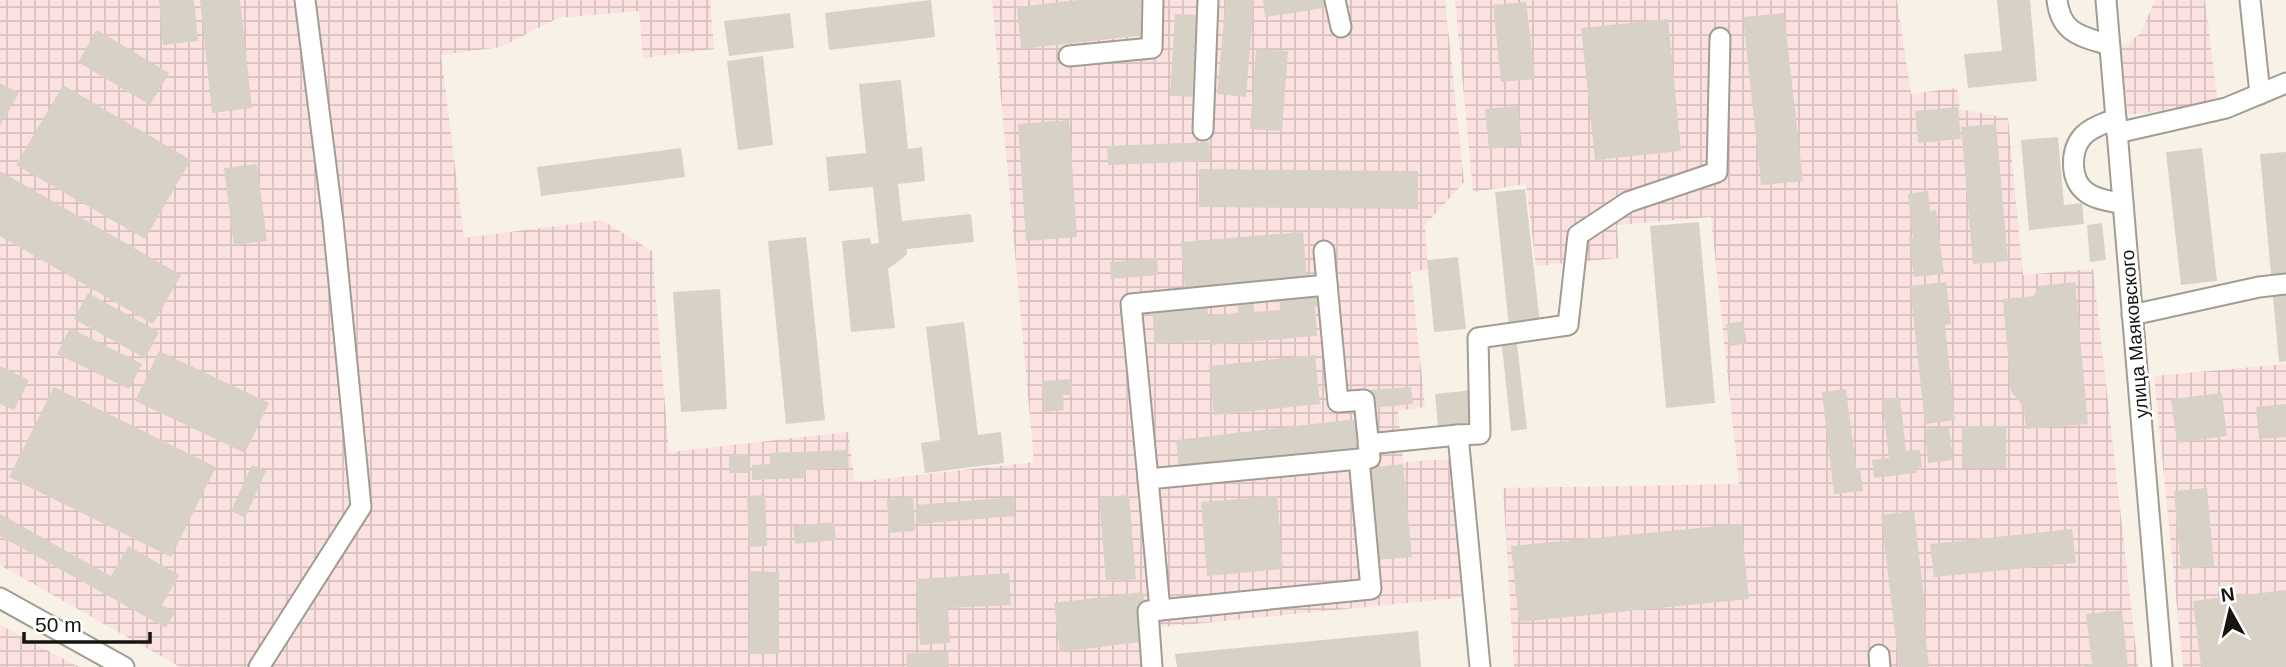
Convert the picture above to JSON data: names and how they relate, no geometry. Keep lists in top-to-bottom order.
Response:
{
  "streets": {
    "street": ["улица Маяковского"]
  },
  "scale_bar": "50 m",
  "north": "top"
}
